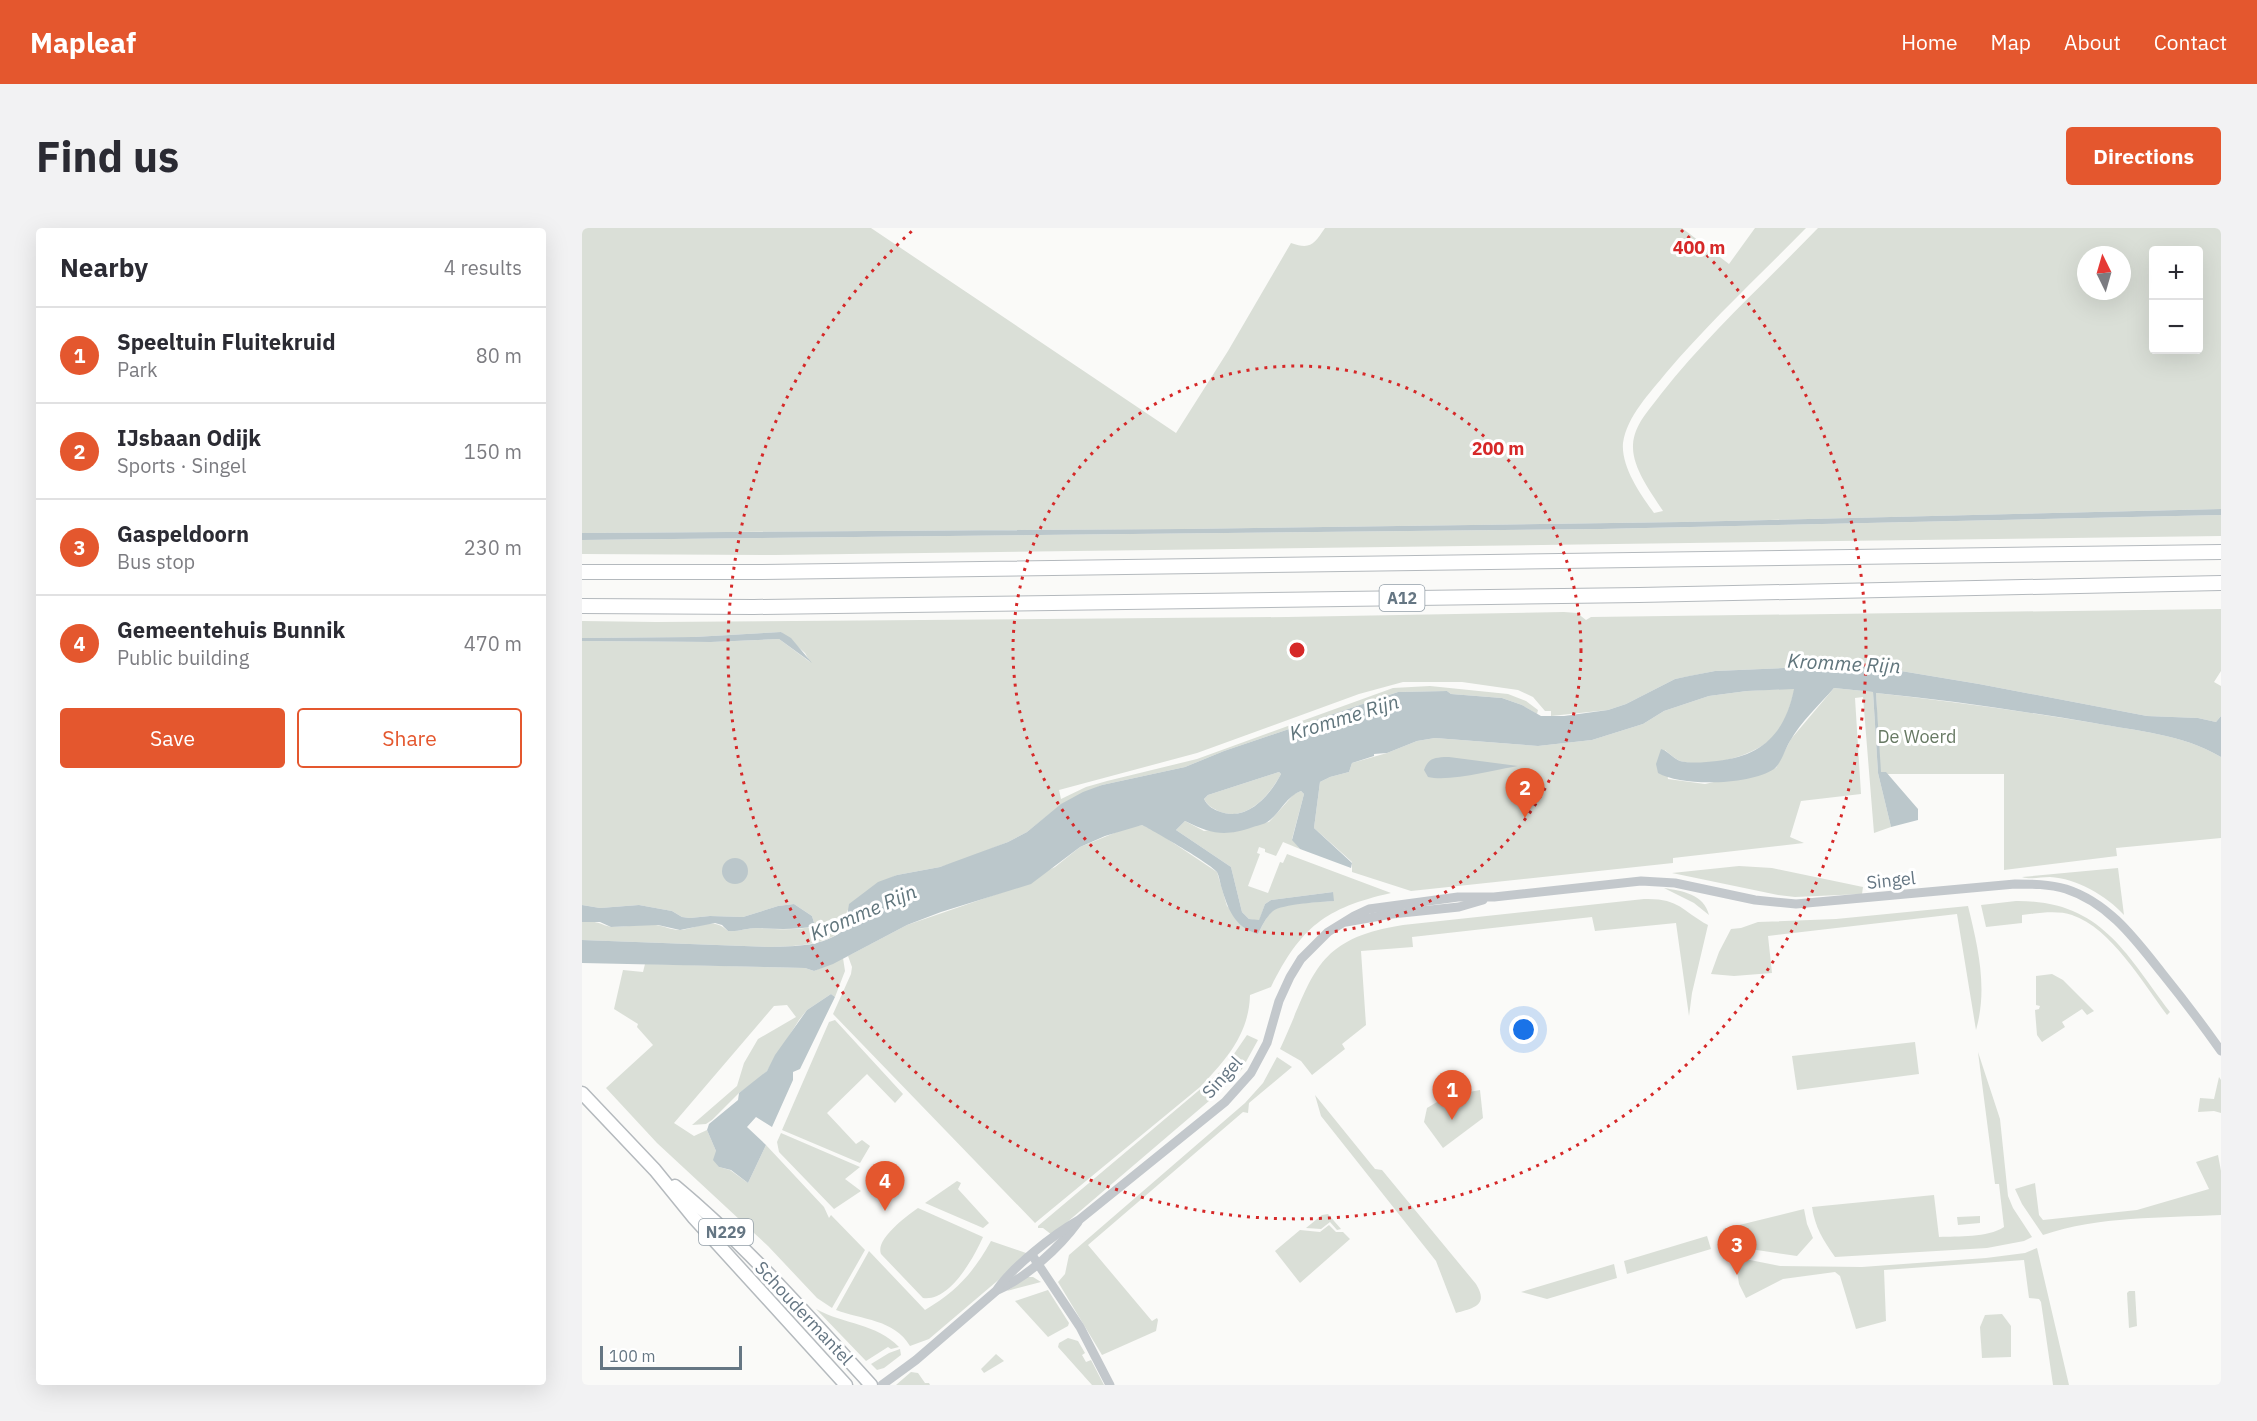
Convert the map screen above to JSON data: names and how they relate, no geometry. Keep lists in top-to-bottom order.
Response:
{
  "streets": {
    "highway": ["A12"],
    "main road": ["N229", "Schoudermantel"],
    "street": ["Singel"]
  },
  "water": ["Kromme Rijn"],
  "parks": ["De Woerd"],
  "scale_bar": "100 m",
  "north": "top",
  "page": {
    "header": "Mapleaf",
    "nav": [
      "Home",
      "Map",
      "About",
      "Contact"
    ],
    "buttons": [
      "Directions",
      ["Save", "Share"]
    ],
    "title": "Find us",
    "heading": ["Nearby", "4 results"],
    "map_buttons": ["+", "−"],
    "list": [
      {
        "mark": "1",
        "name": "Speeltuin Fluitekruid",
        "note": "Park",
        "value": "80 m"
      },
      {
        "mark": "2",
        "name": "IJsbaan Odijk",
        "note": "Sports · Singel",
        "value": "150 m"
      },
      {
        "mark": "3",
        "name": "Gaspeldoorn",
        "note": "Bus stop",
        "value": "230 m"
      },
      {
        "mark": "4",
        "name": "Gemeentehuis Bunnik",
        "note": "Public building",
        "value": "470 m"
      }
    ],
    "pins": [
      "2",
      "1",
      "4",
      "3"
    ],
    "scale": "100 m"
  },
  "rings": ["400 m", "200 m"]
}
